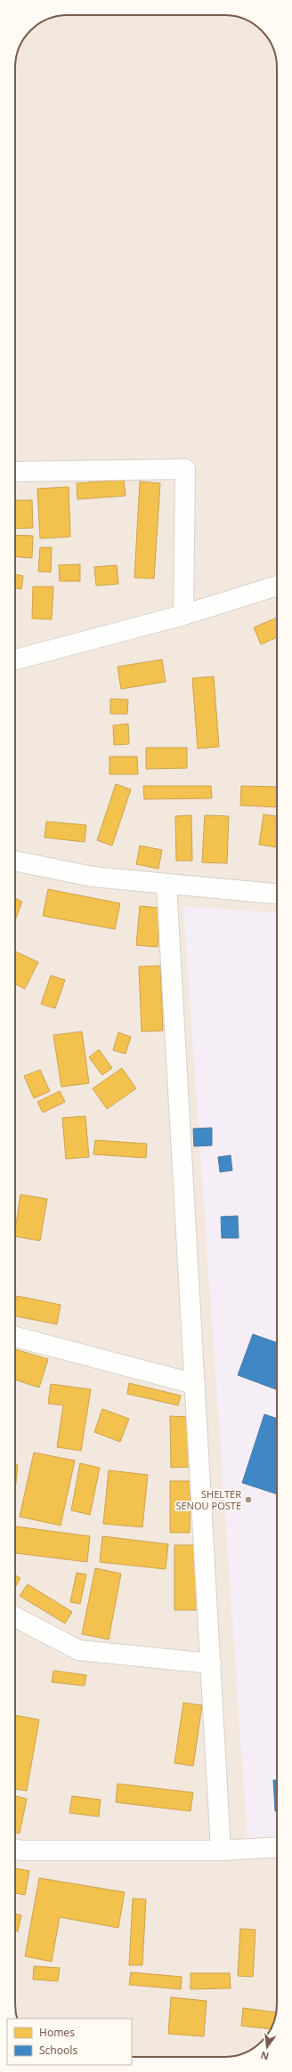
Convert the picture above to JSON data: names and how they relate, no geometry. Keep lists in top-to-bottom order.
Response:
{
  "places": ["SHELTER SENOU POSTE"],
  "legend": ["Homes", "Schools"],
  "north": "bottom"
}
